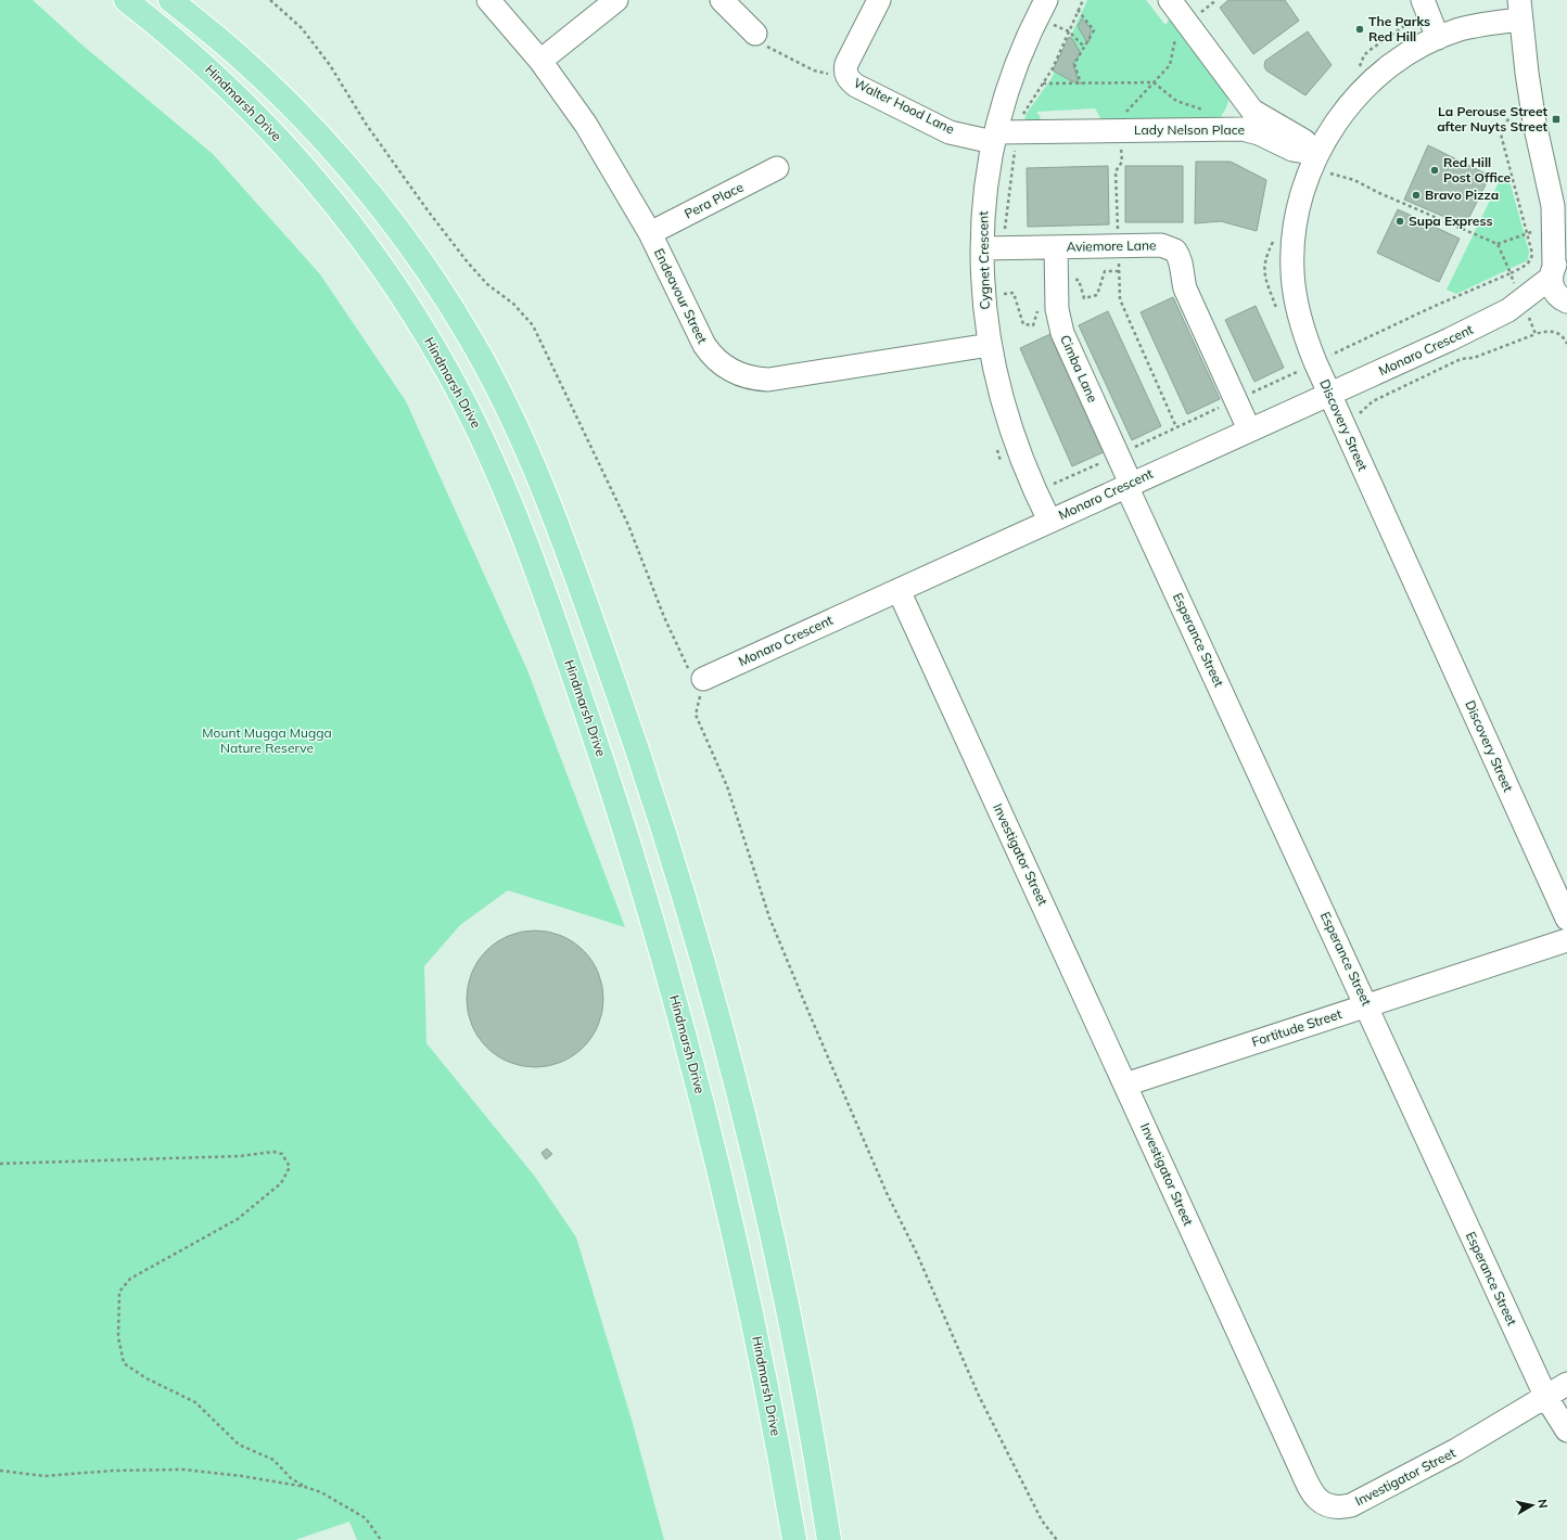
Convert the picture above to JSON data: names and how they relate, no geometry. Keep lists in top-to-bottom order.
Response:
{
  "streets": {
    "main road": ["Hindmarsh Drive"],
    "street": [
      "Walter Hood Lane",
      "Lady Nelson Place",
      "Pera Place",
      "Aviemore Lane",
      "Cygnet Crescent",
      "Endeavour Street",
      "Monaro Crescent",
      "Cimba Lane",
      "Discovery Street",
      "Esperance Street",
      "Investigator Street",
      "Fortitude Street"
    ]
  },
  "crossings": [
    ["Walter Hood Lane", "Lady Nelson Place"],
    ["Walter Hood Lane", "Cygnet Crescent"],
    ["Lady Nelson Place", "Cygnet Crescent"],
    ["Lady Nelson Place", "Discovery Street"],
    ["Pera Place", "Endeavour Street"],
    ["Aviemore Lane", "Cygnet Crescent"],
    ["Aviemore Lane", "Monaro Crescent"],
    ["Aviemore Lane", "Cimba Lane"],
    ["Cygnet Crescent", "Endeavour Street"],
    ["Cygnet Crescent", "Monaro Crescent"],
    ["Monaro Crescent", "Cimba Lane"],
    ["Monaro Crescent", "Discovery Street"],
    ["Monaro Crescent", "Esperance Street"],
    ["Monaro Crescent", "Investigator Street"],
    ["Cimba Lane", "Esperance Street"],
    ["Esperance Street", "Investigator Street"],
    ["Esperance Street", "Fortitude Street"],
    ["Investigator Street", "Fortitude Street"]
  ],
  "parks": ["Mount Mugga Mugga Nature Reserve"],
  "places": {
    "other": [
      "The Parks Red Hill",
      "Red Hill Post Office",
      "Bravo Pizza",
      "Supa Express"
    ],
    "transit": ["La Perouse Street after Nuyts Street"]
  },
  "north": "right"
}
